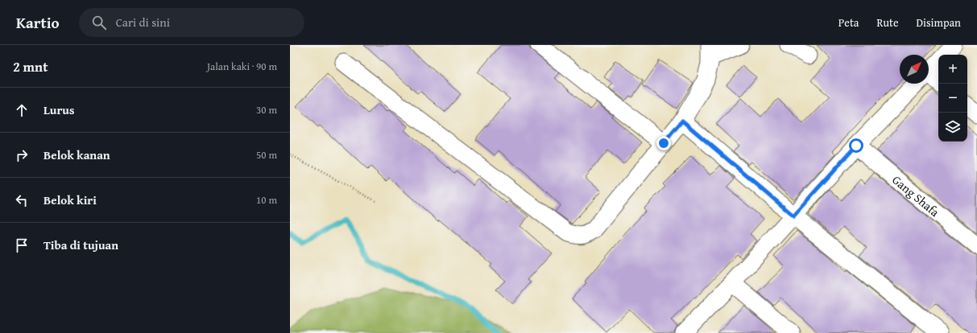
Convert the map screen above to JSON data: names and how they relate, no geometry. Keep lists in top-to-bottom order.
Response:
{
  "streets": {
    "street": ["Gang Shafa"]
  },
  "north": "top right",
  "page": {
    "header": "Kartio",
    "search": "Cari di sini",
    "nav": ["Peta", "Rute", "Disimpan"],
    "heading": ["2 mnt", "Jalan kaki · 90 m"],
    "map_buttons": ["+", "−"],
    "list": [
      ["Lurus", "30 m"],
      ["Belok kanan", "50 m"],
      ["Belok kiri", "10 m"],
      "Tiba di tujuan"
    ]
  }
}
